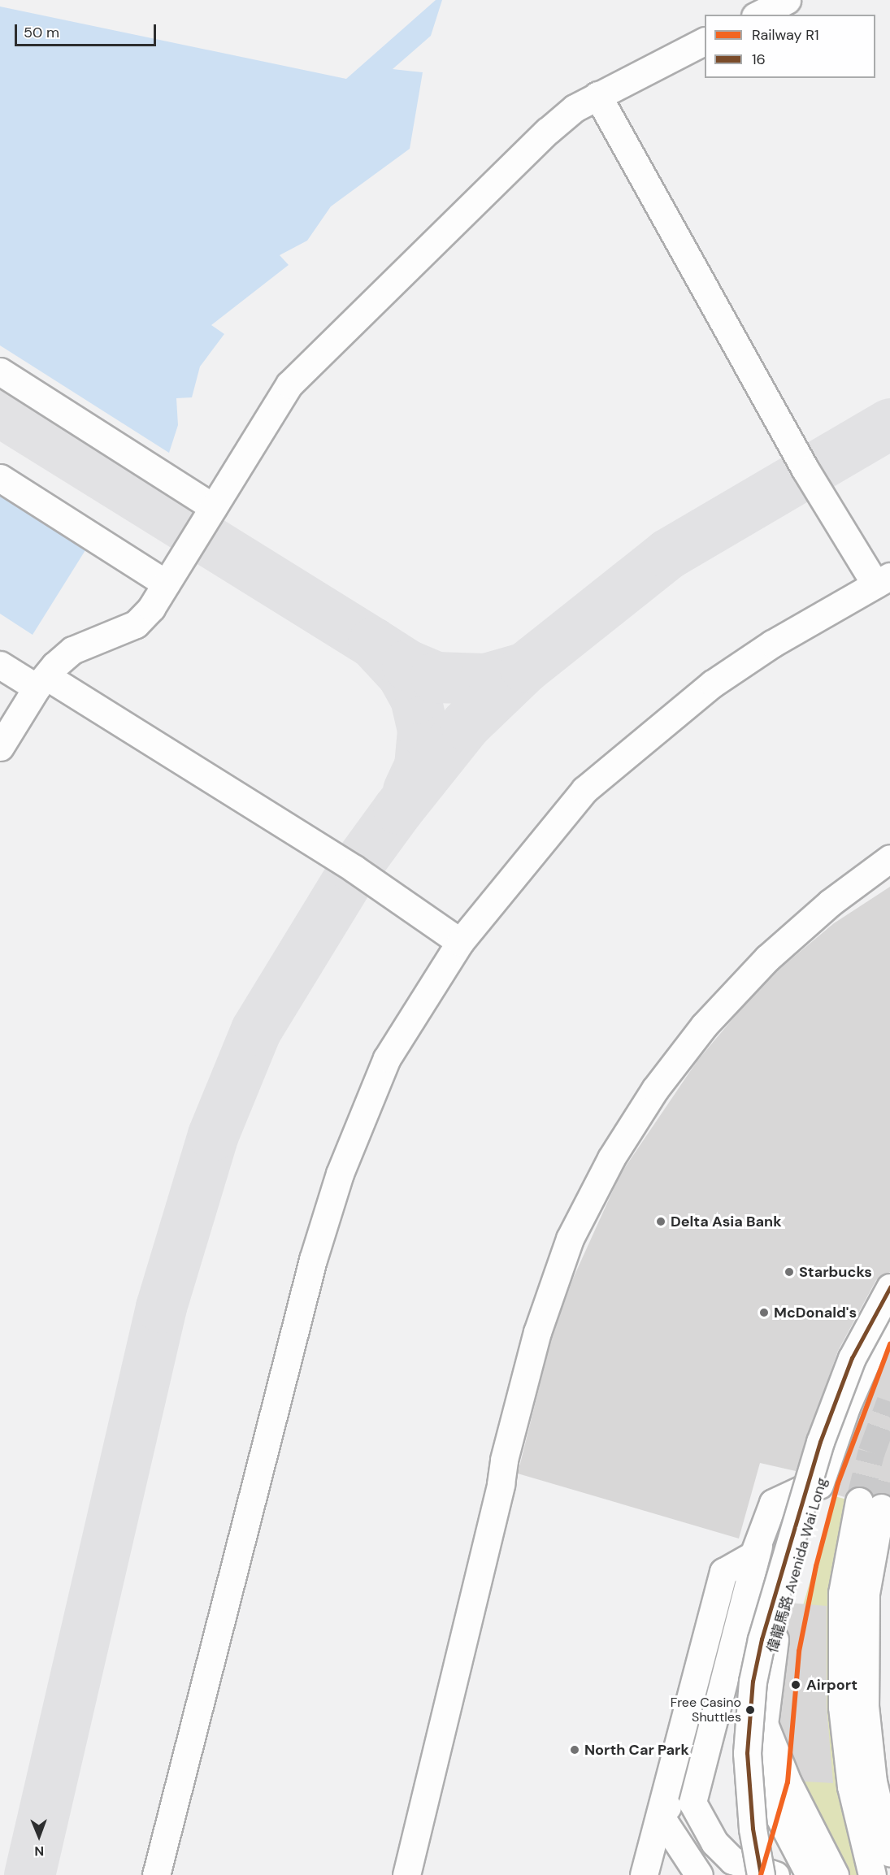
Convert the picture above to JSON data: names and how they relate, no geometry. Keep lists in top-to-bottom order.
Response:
{
  "streets": {
    "street": ["偉龍馬路 Avenida Wai Long"]
  },
  "places": [
    "Delta Asia Bank",
    "Starbucks",
    "McDonald's",
    "Airport",
    "Free Casino Shuttles",
    "North Car Park"
  ],
  "lines": ["transit line 16", "rail line R1"],
  "legend": ["Railway R1", "16"],
  "scale_bar": "50 m",
  "north": "bottom"
}
